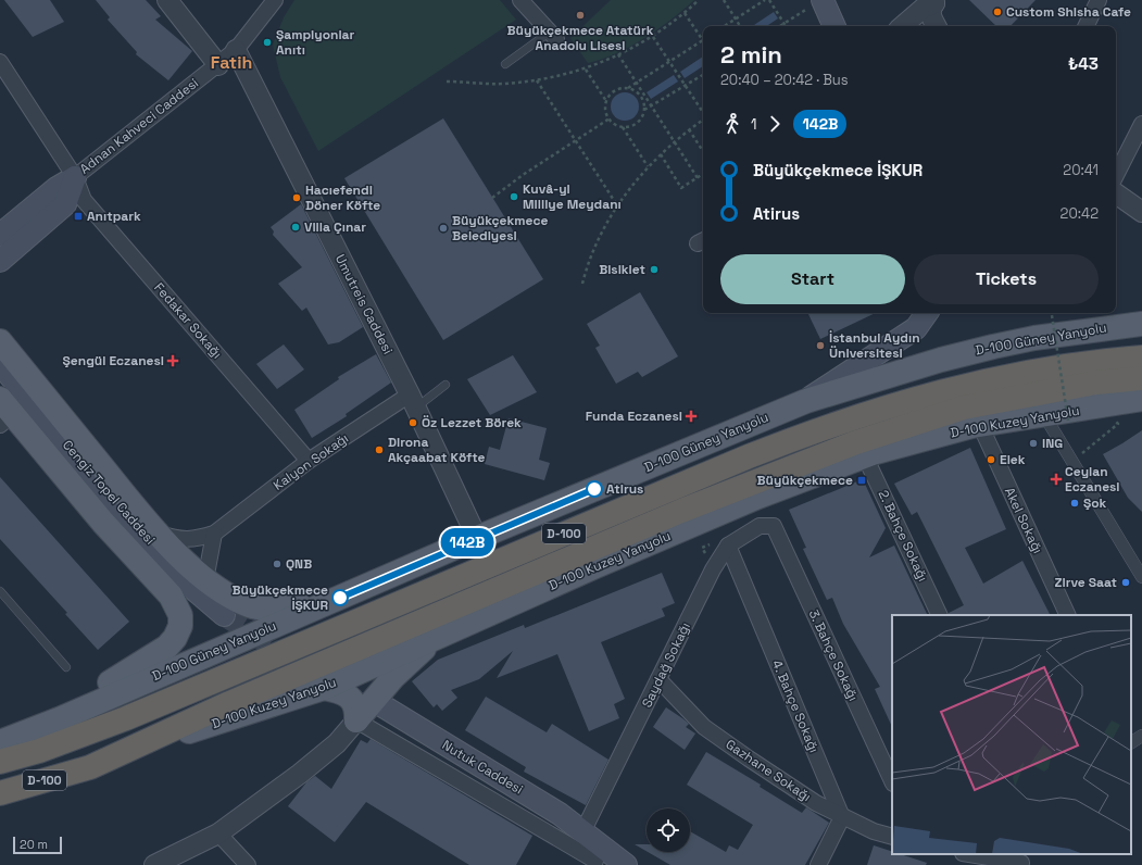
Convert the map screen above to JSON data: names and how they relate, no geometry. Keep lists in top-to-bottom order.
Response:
{
  "streets": {
    "highway": ["D-100"],
    "main road": [
      "Adnan Kahveci Caddesi",
      "D-100 Güney Yanyolu",
      "D-100 Kuzey Yanyolu",
      "Cengiz Topel Caddesi",
      "Nutuk Caddesi"
    ],
    "street": [
      "Umutreis Caddesi",
      "Fedakar Sokağı",
      "Kalyon Sokağı",
      "Akel Sokağı",
      "2. Bahçe Sokağı",
      "3. Bahçe Sokağı",
      "Saydağ Sokağı",
      "4. Bahçe Sokağı",
      "Gazhane Sokağı"
    ]
  },
  "crossings": [
    ["Adnan Kahveci Caddesi", "Umutreis Caddesi"],
    ["Adnan Kahveci Caddesi", "Fedakar Sokağı"],
    ["Umutreis Caddesi", "D-100 Güney Yanyolu"],
    ["Umutreis Caddesi", "Kalyon Sokağı"],
    ["Fedakar Sokağı", "Kalyon Sokağı"],
    ["D-100 Kuzey Yanyolu", "Akel Sokağı"],
    ["D-100 Kuzey Yanyolu", "D-100"],
    ["D-100 Kuzey Yanyolu", "2. Bahçe Sokağı"],
    ["3. Bahçe Sokağı", "Saydağ Sokağı"],
    ["Saydağ Sokağı", "4. Bahçe Sokağı"],
    ["Saydağ Sokağı", "Nutuk Caddesi"],
    ["Saydağ Sokağı", "Gazhane Sokağı"],
    ["4. Bahçe Sokağı", "Gazhane Sokağı"]
  ],
  "districts": ["Fatih"],
  "places": {
    "other": [
      "Custom Shisha Cafe",
      "Büyükçekmece Atatürk Anadolu Lisesi",
      "Şampiyonlar Anıtı",
      "Kuvâ-yi Milliye Meydanı",
      "Hacıefendi Döner Köfte",
      "Villa Çınar",
      "Büyükçekmece Belediyesi",
      "Bisiklet",
      "İstanbul Aydın Üniversitesi",
      "Öz Lezzet Börek",
      "ING",
      "Dirona Akçaabat Köfte",
      "Elek",
      "Atirus",
      "Şok",
      "QNB",
      "Zirve Saat",
      "Büyükçekmece İŞKUR"
    ],
    "transit": ["Anıtpark", "Büyükçekmece"],
    "health": ["Şengül Eczanesi", "Funda Eczanesi", "Ceylan Eczanesi"]
  },
  "lines": ["bus line 142B"],
  "scale_bar": "20 m",
  "page": {
    "on_map": "142B",
    "heading": ["2 min", "20:40 – 20:42 · Bus", "₺43"],
    "legs": ["1", "142B"],
    "list": [
      {
        "name": "Büyükçekmece İŞKUR",
        "value": "20:41"
      },
      {
        "name": "Atirus",
        "value": "20:42"
      }
    ],
    "buttons": ["Start", "Tickets"],
    "scale": "20 m"
  }
}
